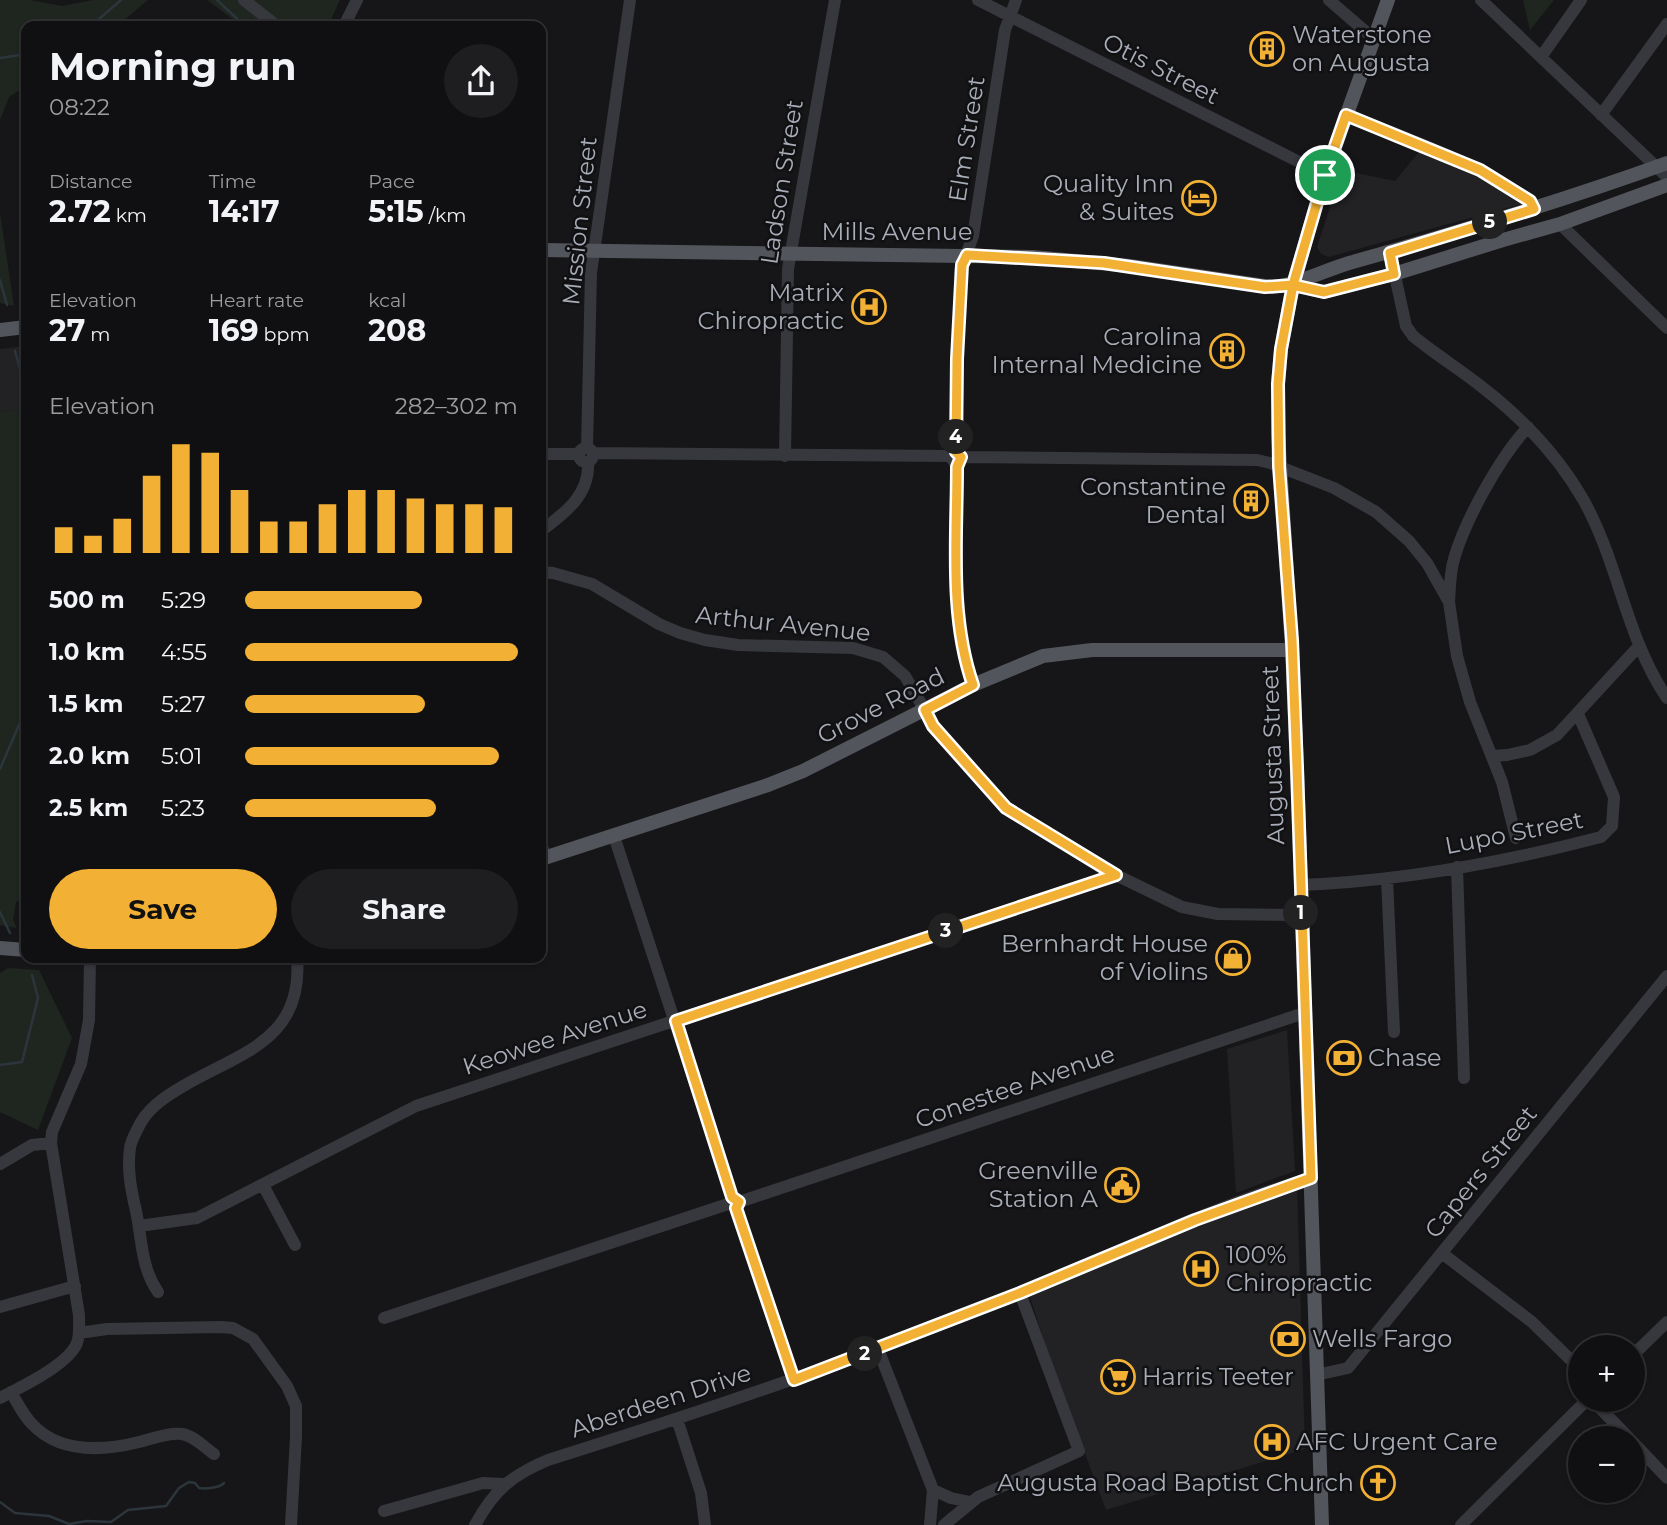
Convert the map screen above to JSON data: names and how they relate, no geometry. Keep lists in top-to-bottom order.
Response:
{
  "streets": {
    "main road": ["Mills Avenue", "Grove Road", "Augusta Street"],
    "street": [
      "Otis Street",
      "Elm Street",
      "Ladson Street",
      "Mission Street",
      "Arthur Avenue",
      "Lupo Street",
      "Keowee Avenue",
      "Conestee Avenue",
      "Capers Street",
      "Aberdeen Drive"
    ]
  },
  "crossings": [
    ["Otis Street", "Elm Street"],
    ["Otis Street", "Augusta Street"],
    ["Elm Street", "Mills Avenue"],
    ["Elm Street", "Grove Road"],
    ["Ladson Street", "Mills Avenue"],
    ["Mission Street", "Mills Avenue"],
    ["Mills Avenue", "Augusta Street"],
    ["Arthur Avenue", "Grove Road"],
    ["Arthur Avenue", "Augusta Street"],
    ["Arthur Avenue", "Keowee Avenue"],
    ["Grove Road", "Augusta Street"],
    ["Augusta Street", "Lupo Street"],
    ["Augusta Street", "Conestee Avenue"],
    ["Augusta Street", "Capers Street"],
    ["Augusta Street", "Aberdeen Drive"]
  ],
  "places": {
    "building": ["Waterstone on Augusta", "Carolina Internal Medicine", "Constantine Dental"],
    "hotel": ["Quality Inn & Suites"],
    "hospital": ["Matrix Chiropractic", "100% Chiropractic", "AFC Urgent Care"],
    "shop": ["Bernhardt House of Violins"],
    "bank": ["Chase", "Wells Fargo"],
    "public building": ["Greenville Station A"],
    "supermarket": ["Harris Teeter"],
    "church": ["Augusta Road Baptist Church"]
  },
  "page": {
    "heading": ["Morning run", "08:22"],
    "stats": [
      ["Distance", "2.72 km"],
      ["Time", "14:17"],
      ["Pace", "5:15 /km"],
      ["Elevation", "27 m"],
      ["Heart rate", "169 bpm"],
      ["kcal", "208"]
    ],
    "pins": [
      "5",
      "4",
      "1",
      "3",
      "2"
    ],
    "chart": ["Elevation", "282–302 m"],
    "list": [
      {
        "name": "500 m",
        "note": "5:29"
      },
      {
        "name": "1.0 km",
        "note": "4:55"
      },
      {
        "name": "1.5 km",
        "note": "5:27"
      },
      {
        "name": "2.0 km",
        "note": "5:01"
      },
      {
        "name": "2.5 km",
        "note": "5:23"
      }
    ],
    "buttons": ["Save", "Share"],
    "map_buttons": ["+", "−"]
  }
}
